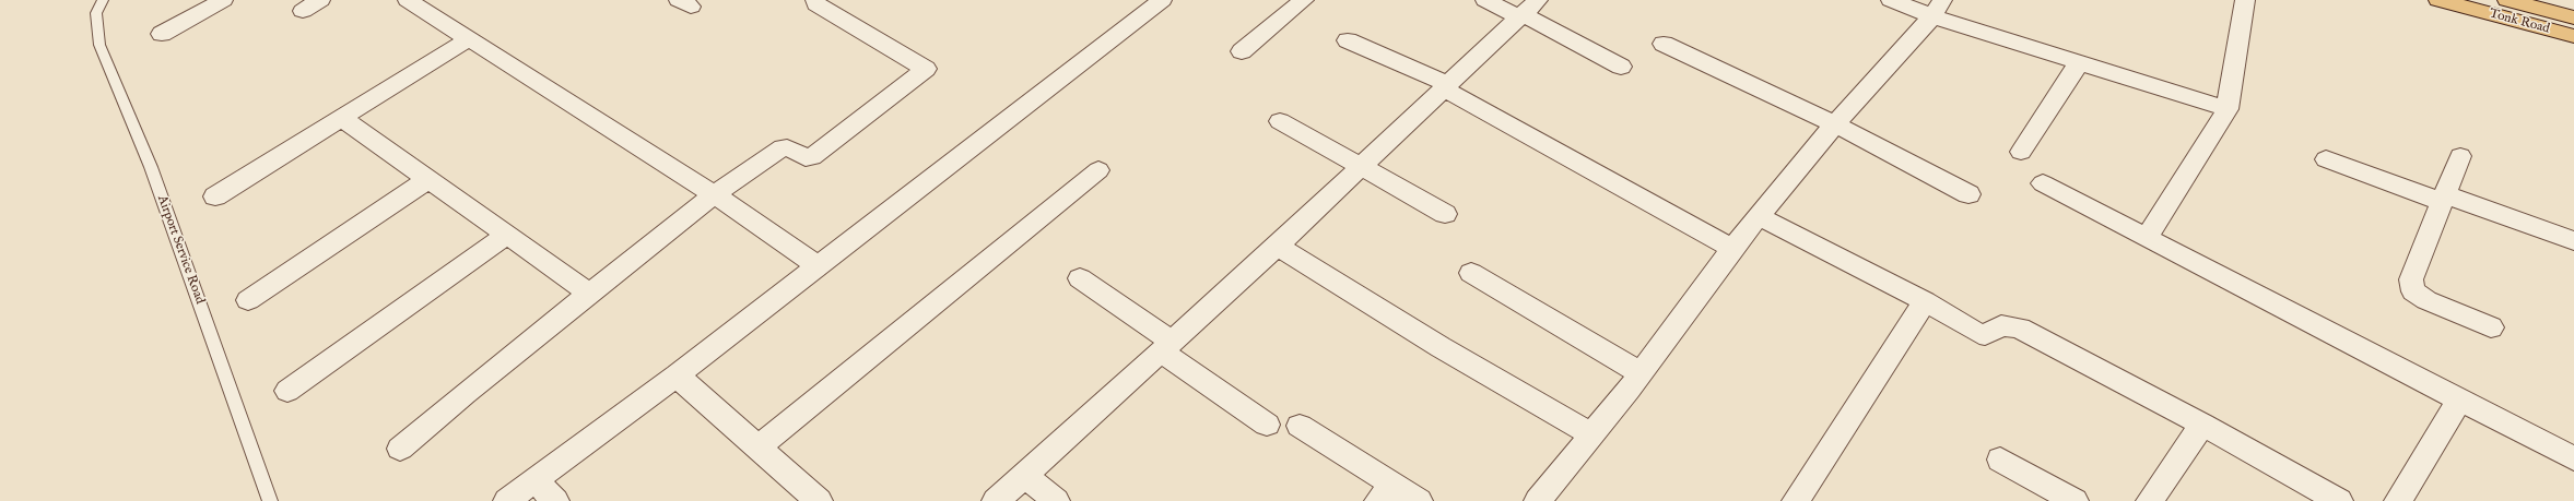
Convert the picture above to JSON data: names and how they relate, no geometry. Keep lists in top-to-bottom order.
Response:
{
  "streets": {
    "main road": ["Tonk Road"],
    "lane": ["Airport Service Road"]
  }
}
